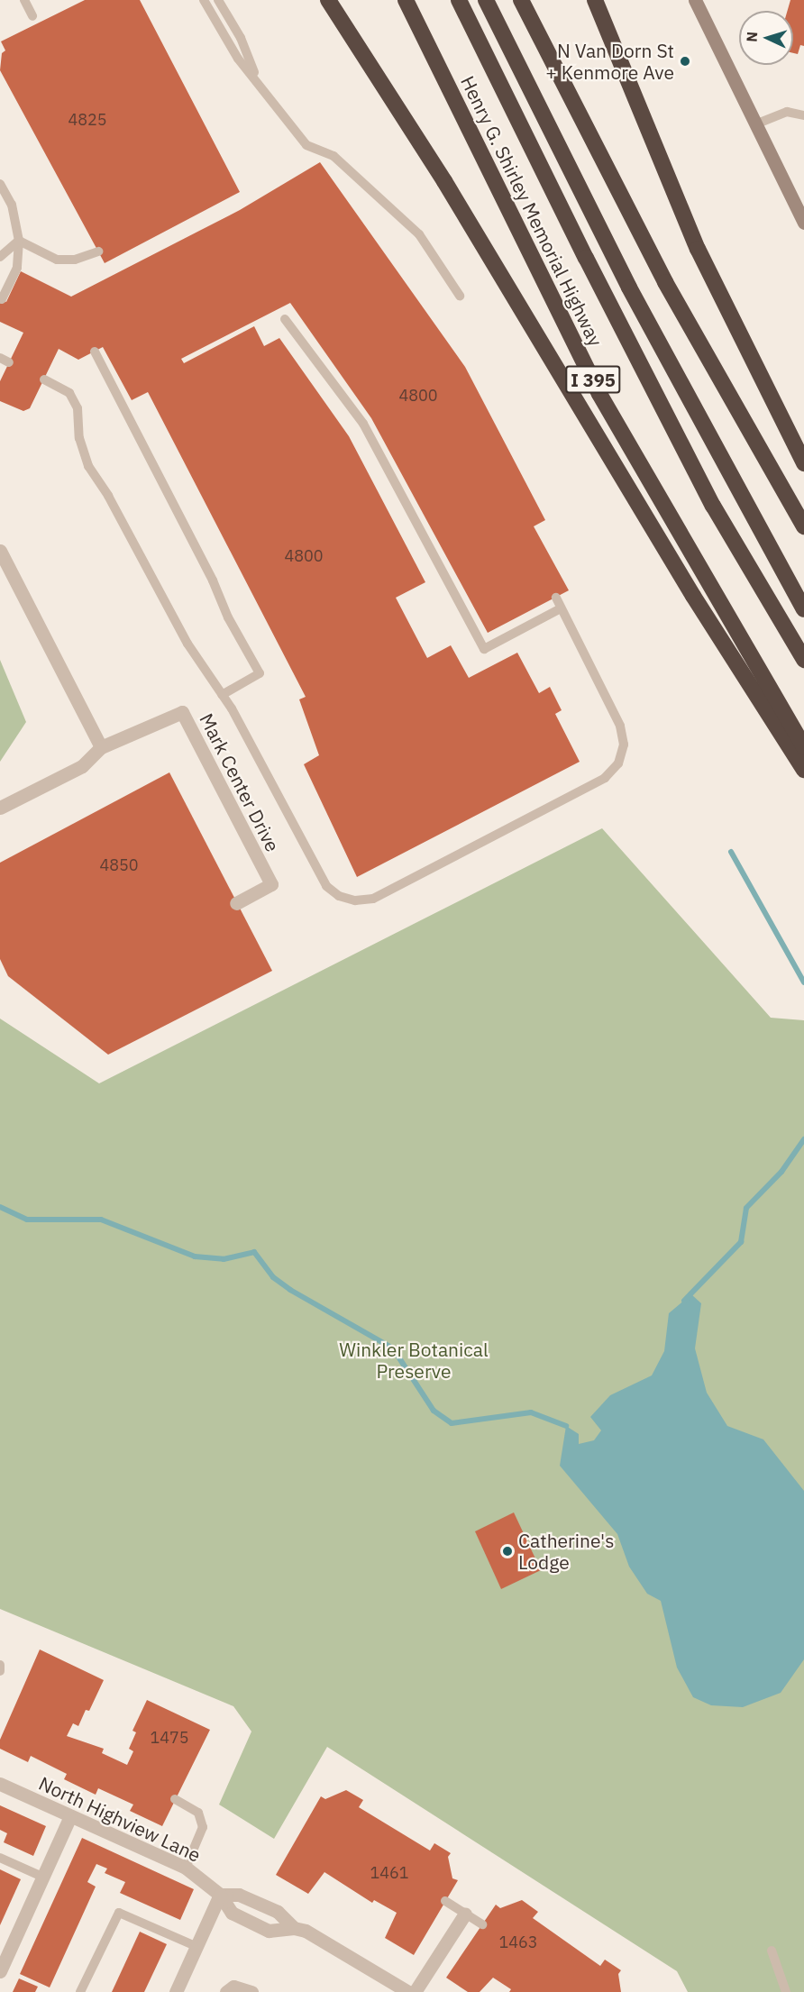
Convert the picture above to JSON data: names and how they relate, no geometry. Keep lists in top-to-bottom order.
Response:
{
  "streets": {
    "highway": ["Henry G. Shirley Memorial Highway", "I 395"],
    "street": ["Mark Center Drive", "North Highview Lane"]
  },
  "parks": ["Winkler Botanical Preserve"],
  "places": ["N Van Dorn St + Kenmore Ave", "Catherine's Lodge"],
  "house_numbers": [
    "4825",
    "4800",
    "4800",
    "4850",
    "1475",
    "1461",
    "1463"
  ],
  "north": "left"
}
